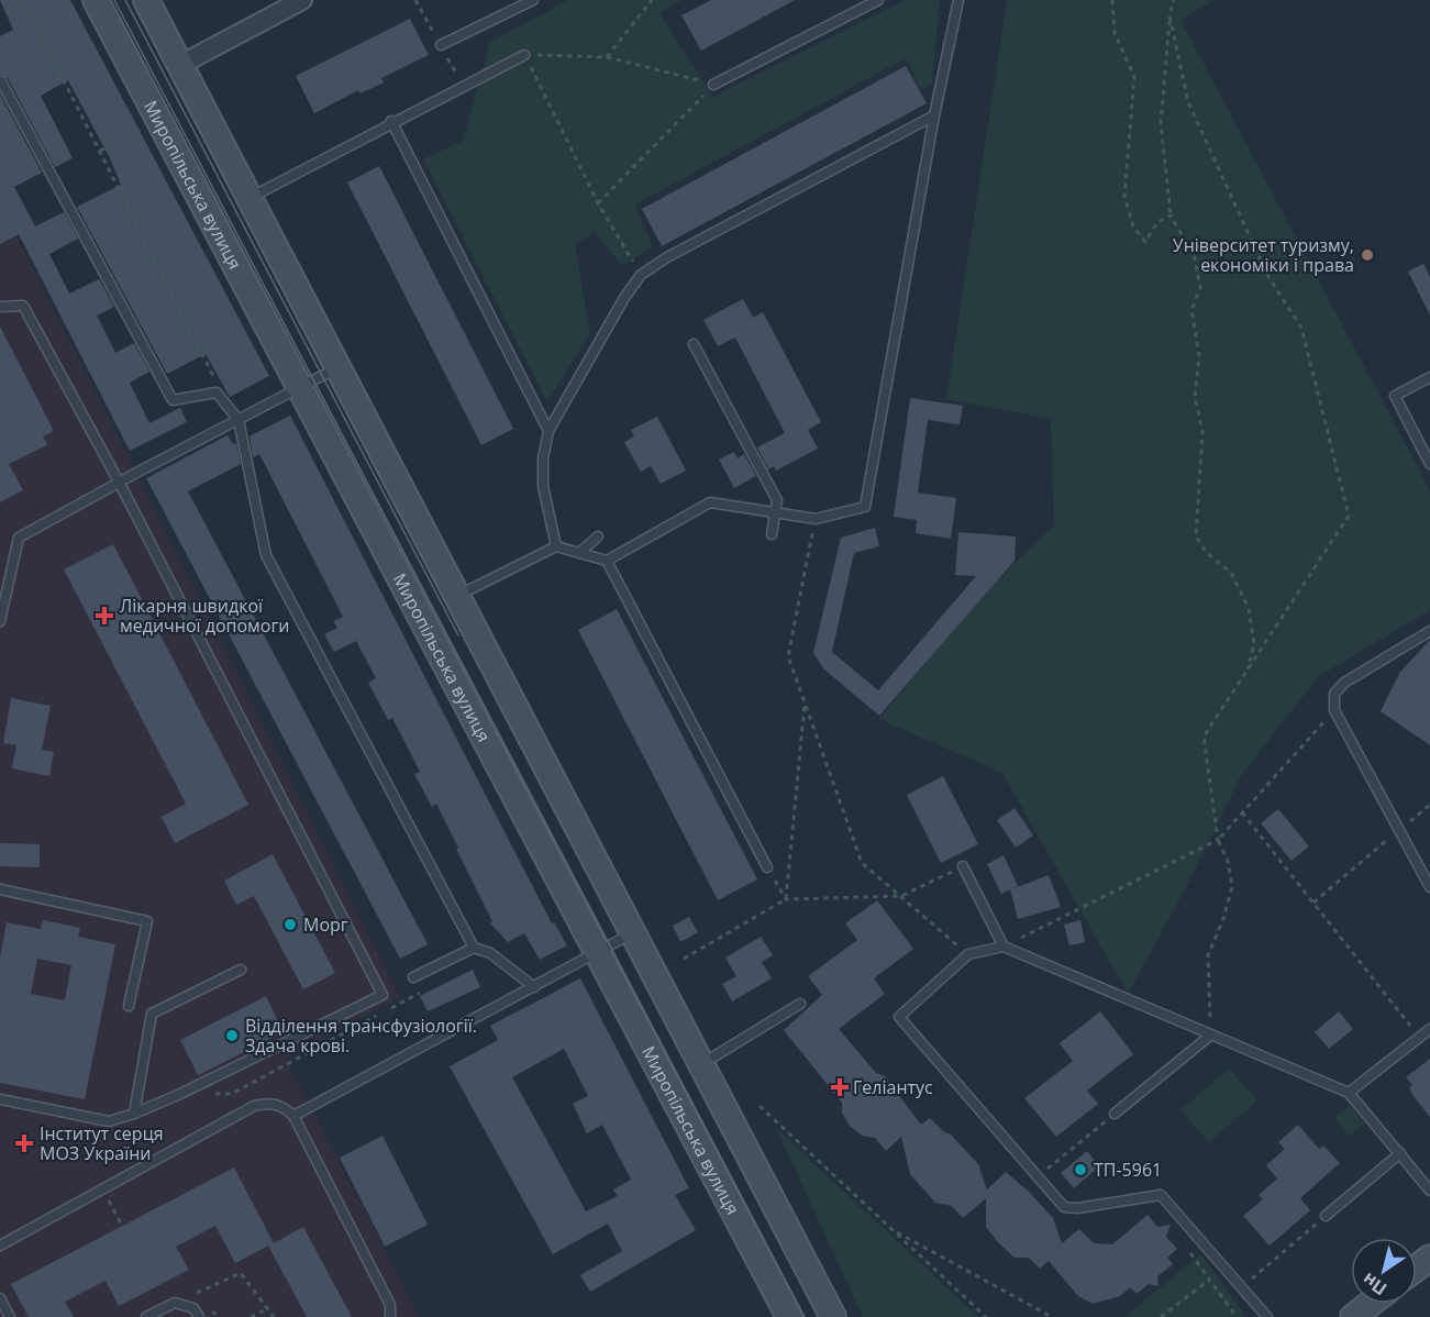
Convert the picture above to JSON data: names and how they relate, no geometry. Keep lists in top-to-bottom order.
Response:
{
  "streets": {
    "street": ["Миропільська вулиця"]
  },
  "places": {
    "other": [
      "Університет туризму, економіки і права",
      "Морг",
      "Відділення трансфузіології. Здача крові.",
      "ТП-5961"
    ],
    "health": ["Лікарня швидкої медичної допомоги", "Геліантус", "Інститут серця МОЗ України"]
  },
  "north": "bottom left"
}
